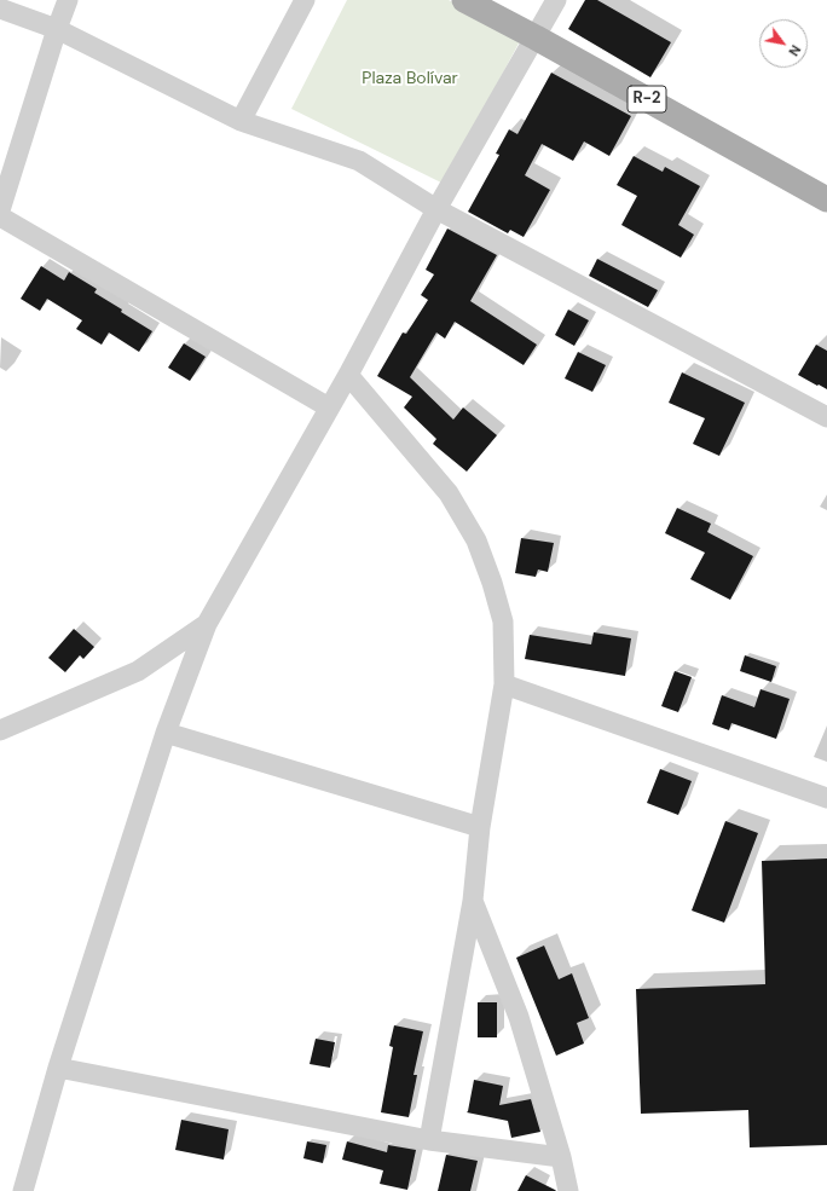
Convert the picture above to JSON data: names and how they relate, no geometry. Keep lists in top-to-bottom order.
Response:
{
  "streets": {
    "main road": ["R-2"]
  },
  "parks": ["Plaza Bolívar"],
  "north": "bottom right"
}
